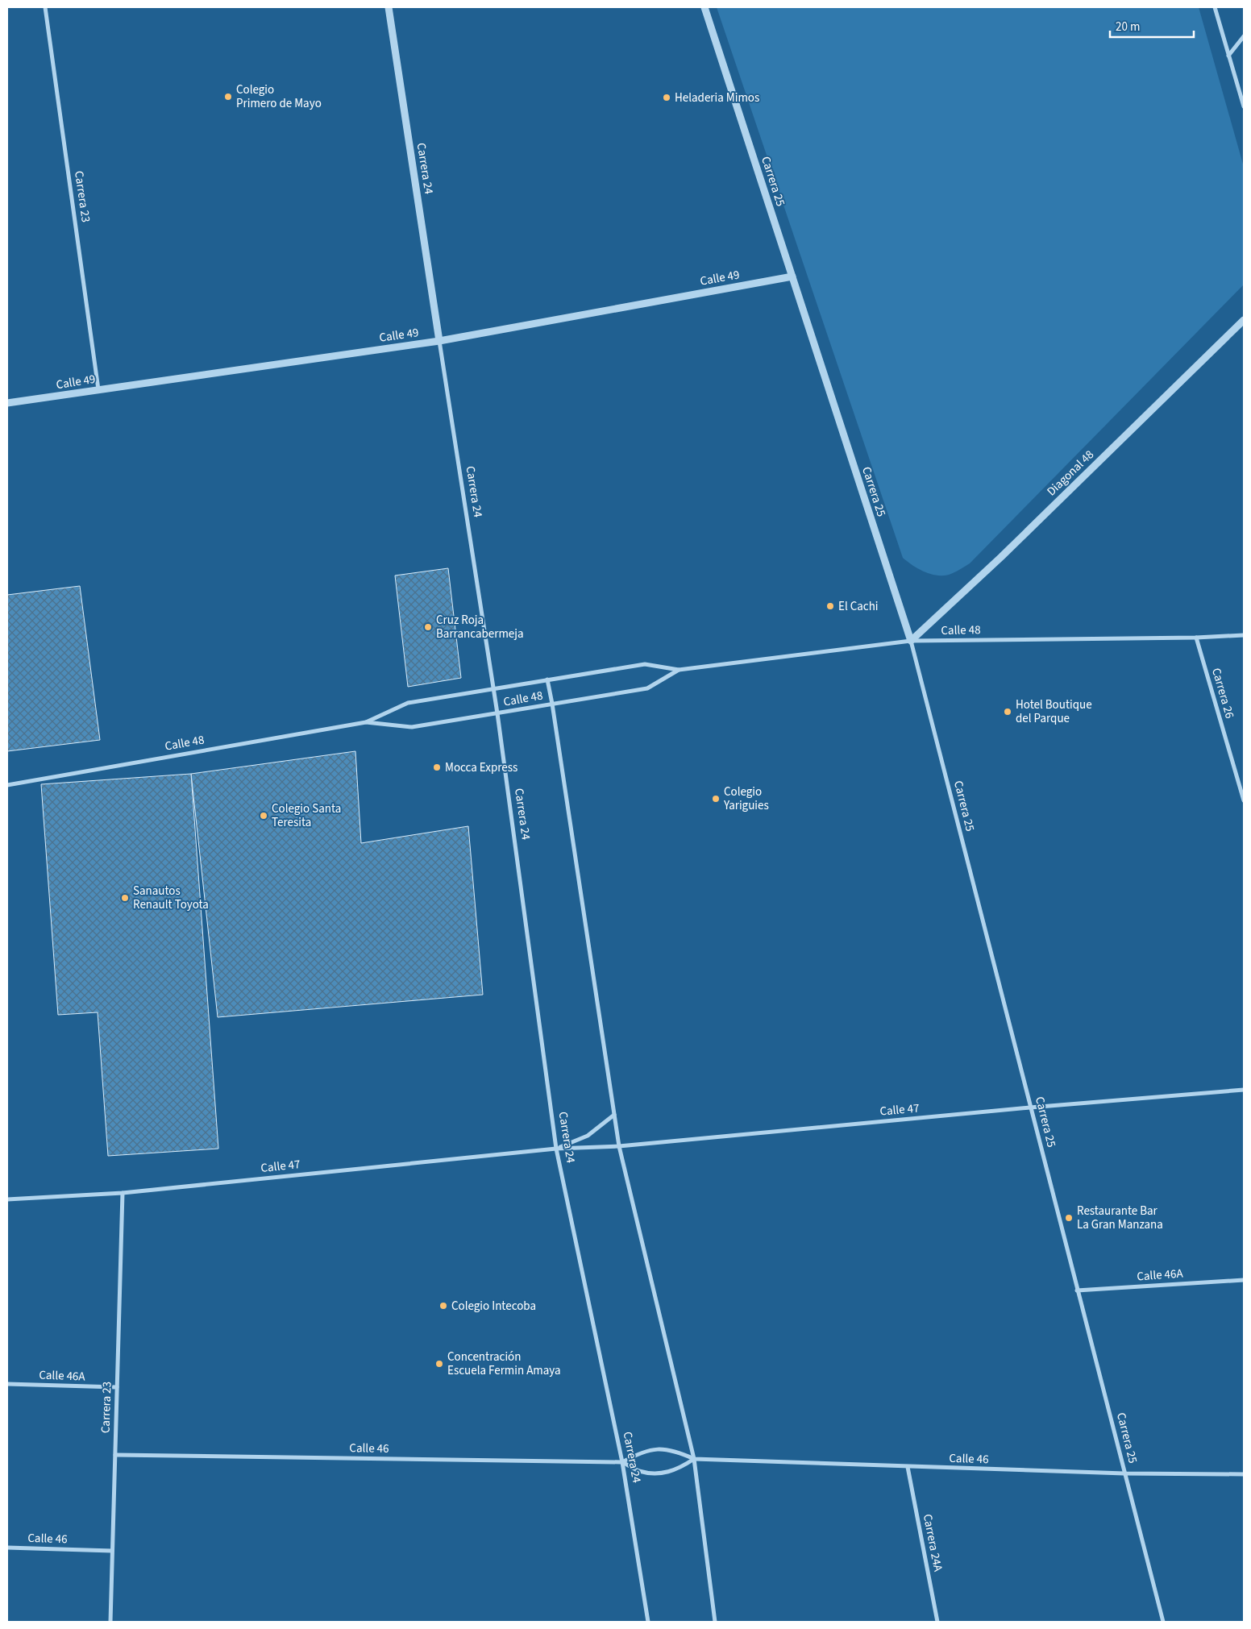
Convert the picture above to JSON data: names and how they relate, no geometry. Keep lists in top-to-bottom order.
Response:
{
  "streets": {
    "street": [
      "Carrera 24",
      "Carrera 25",
      "Carrera 23",
      "Calle 49",
      "Diagonal 48",
      "Calle 48",
      "Carrera 26",
      "Calle 47",
      "Calle 46A",
      "Calle 46",
      "Carrera 24A"
    ]
  },
  "crossings": [
    ["Carrera 24", "Calle 49"],
    ["Carrera 24", "Calle 48"],
    ["Carrera 24", "Calle 47"],
    ["Carrera 24", "Calle 46"],
    ["Carrera 25", "Calle 49"],
    ["Carrera 25", "Diagonal 48"],
    ["Carrera 25", "Calle 48"],
    ["Carrera 25", "Calle 47"],
    ["Carrera 25", "Calle 46A"],
    ["Carrera 25", "Calle 46"],
    ["Carrera 23", "Calle 49"],
    ["Carrera 23", "Calle 47"],
    ["Carrera 23", "Calle 46A"],
    ["Carrera 23", "Calle 46"],
    ["Diagonal 48", "Calle 48"],
    ["Calle 48", "Carrera 26"],
    ["Calle 46", "Carrera 24A"]
  ],
  "places": [
    "Colegio Primero de Mayo",
    "Heladeria Mimos",
    "El Cachi",
    "Cruz Roja Barrancabermeja",
    "Hotel Boutique del Parque",
    "Mocca Express",
    "Colegio Yariguies",
    "Colegio Santa Teresita",
    "Sanautos Renault Toyota",
    "Restaurante Bar La Gran Manzana",
    "Colegio Intecoba",
    "Concentración Escuela Fermin Amaya"
  ],
  "scale_bar": "20 m"
}
